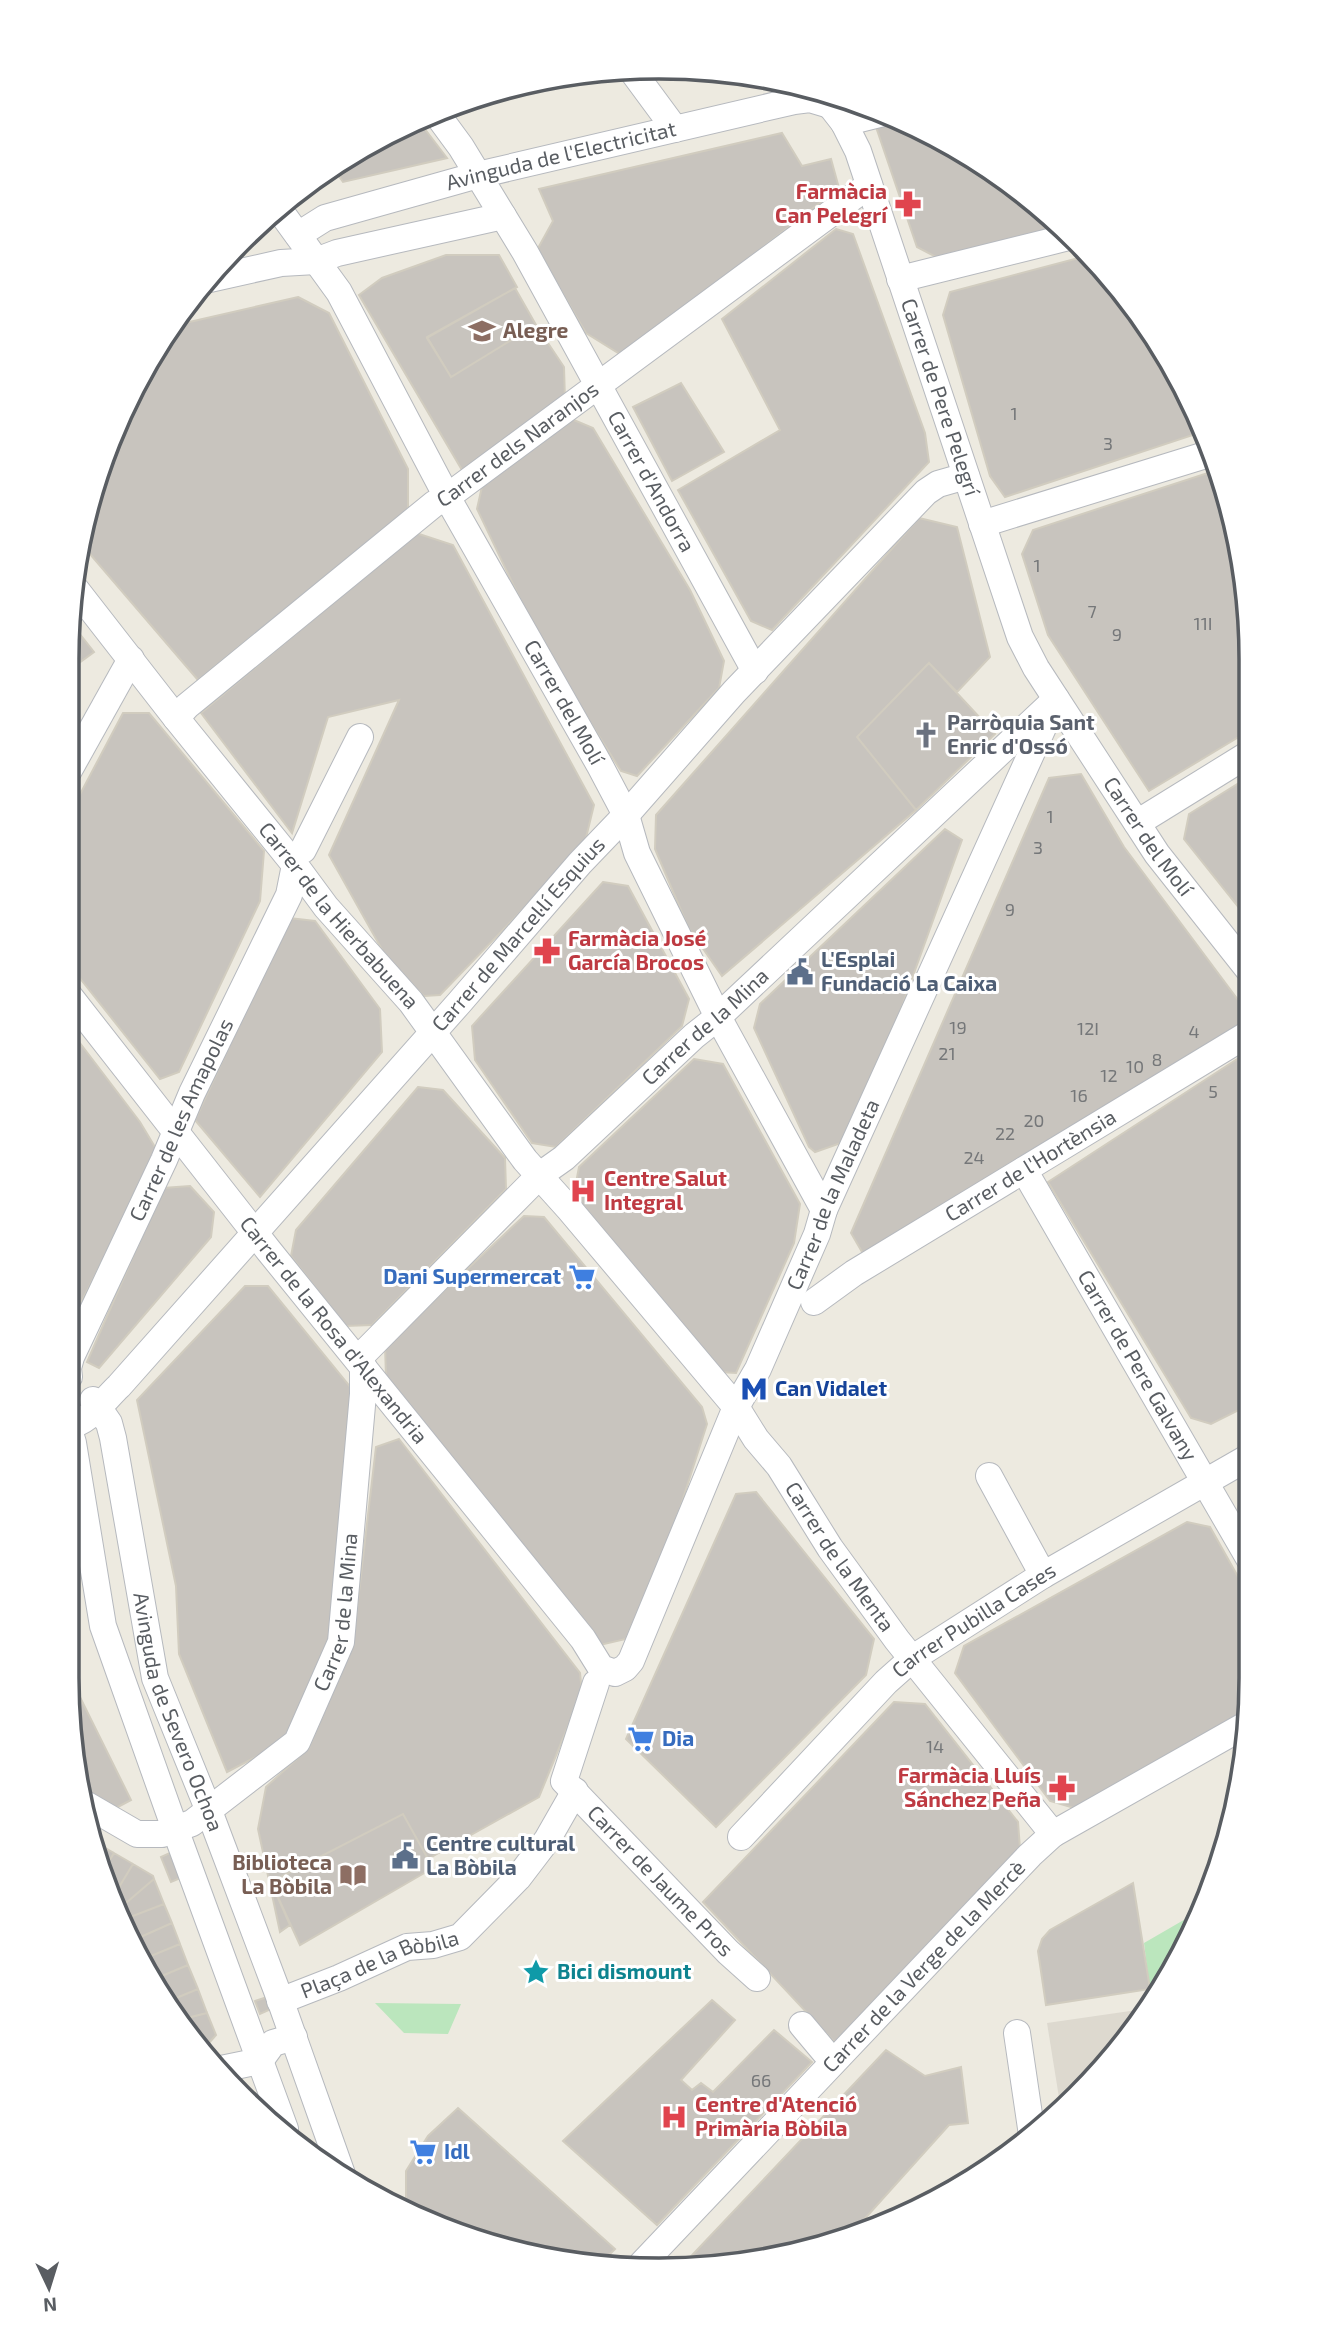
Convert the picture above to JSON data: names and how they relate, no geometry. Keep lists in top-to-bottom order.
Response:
{
  "streets": {
    "street": [
      "Avinguda de l'Electricitat",
      "Carrer de Pere Pelegrí",
      "Carrer dels Naranjos",
      "Carrer d'Andorra",
      "Carrer del Molí",
      "Carrer de la Hierbabuena",
      "Carrer de Marcel·lí Esquius",
      "Carrer de la Mina",
      "Carrer de les Amapolas",
      "Carrer de l'Hortènsia",
      "Carrer de la Maladeta",
      "Carrer de la Rosa d'Alexandria",
      "Carrer de Pere Galvany",
      "Carrer de la Menta",
      "Carrer Pubilla Cases",
      "Avinguda de Severo Ochoa",
      "Carrer de Jaume Pros",
      "Plaça de la Bòbila",
      "Carrer de la Verge de la Mercè"
    ]
  },
  "crossings": [
    ["Avinguda de l'Electricitat", "Carrer d'Andorra"],
    ["Avinguda de l'Electricitat", "Carrer del Molí"],
    ["Carrer de Pere Pelegrí", "Carrer dels Naranjos"],
    ["Carrer de Pere Pelegrí", "Carrer del Molí"],
    ["Carrer de Pere Pelegrí", "Carrer de Marcel·lí Esquius"],
    ["Carrer de Pere Pelegrí", "Carrer de la Mina"],
    ["Carrer de Pere Pelegrí", "Carrer de la Maladeta"],
    ["Carrer dels Naranjos", "Carrer d'Andorra"],
    ["Carrer dels Naranjos", "Carrer del Molí"],
    ["Carrer dels Naranjos", "Carrer de la Hierbabuena"],
    ["Carrer d'Andorra", "Carrer de Marcel·lí Esquius"],
    ["Carrer del Molí", "Carrer de Marcel·lí Esquius"],
    ["Carrer del Molí", "Carrer de la Mina"],
    ["Carrer del Molí", "Carrer de la Maladeta"],
    ["Carrer de la Hierbabuena", "Carrer de Marcel·lí Esquius"],
    ["Carrer de la Hierbabuena", "Carrer de la Mina"],
    ["Carrer de la Hierbabuena", "Carrer de les Amapolas"],
    ["Carrer de la Hierbabuena", "Carrer de la Maladeta"],
    ["Carrer de la Hierbabuena", "Carrer de la Menta"],
    ["Carrer de Marcel·lí Esquius", "Carrer de la Rosa d'Alexandria"],
    ["Carrer de Marcel·lí Esquius", "Avinguda de Severo Ochoa"],
    ["Carrer de la Mina", "Carrer de la Maladeta"],
    ["Carrer de la Mina", "Carrer de la Rosa d'Alexandria"],
    ["Carrer de la Mina", "Avinguda de Severo Ochoa"],
    ["Carrer de les Amapolas", "Carrer de la Rosa d'Alexandria"],
    ["Carrer de l'Hortènsia", "Carrer de Pere Galvany"],
    ["Carrer de la Maladeta", "Carrer de la Rosa d'Alexandria"],
    ["Carrer de la Maladeta", "Carrer de la Menta"],
    ["Carrer de Pere Galvany", "Carrer Pubilla Cases"],
    ["Carrer de la Menta", "Carrer Pubilla Cases"],
    ["Carrer de la Menta", "Carrer de la Verge de la Mercè"],
    ["Avinguda de Severo Ochoa", "Plaça de la Bòbila"],
    ["Carrer de Jaume Pros", "Plaça de la Bòbila"]
  ],
  "places": {
    "pharmacy": ["Farmàcia Can Pelegrí", "Farmàcia José García Brocos", "Farmàcia Lluís Sánchez Peña"],
    "school or university": ["Alegre"],
    "church": ["Parròquia Sant Enric d'Ossó"],
    "public building": ["L'Esplai Fundació La Caixa", "Centre cultural La Bòbila"],
    "hospital": ["Centre Salut Integral", "Centre d'Atenció Primària Bòbila"],
    "supermarket": ["Dani Supermercat", "Dia", "Idl"],
    "metro station": ["Can Vidalet"],
    "library": ["Biblioteca La Bòbila"],
    "place": ["Bici dismount"]
  },
  "house_numbers": [
    "1",
    "3",
    "1",
    "7",
    "11I",
    "9",
    "1",
    "3",
    "9",
    "19",
    "12I",
    "4",
    "21",
    "8",
    "10",
    "12",
    "5",
    "16",
    "20",
    "22",
    "24",
    "14",
    "66"
  ],
  "north": "bottom"
}
